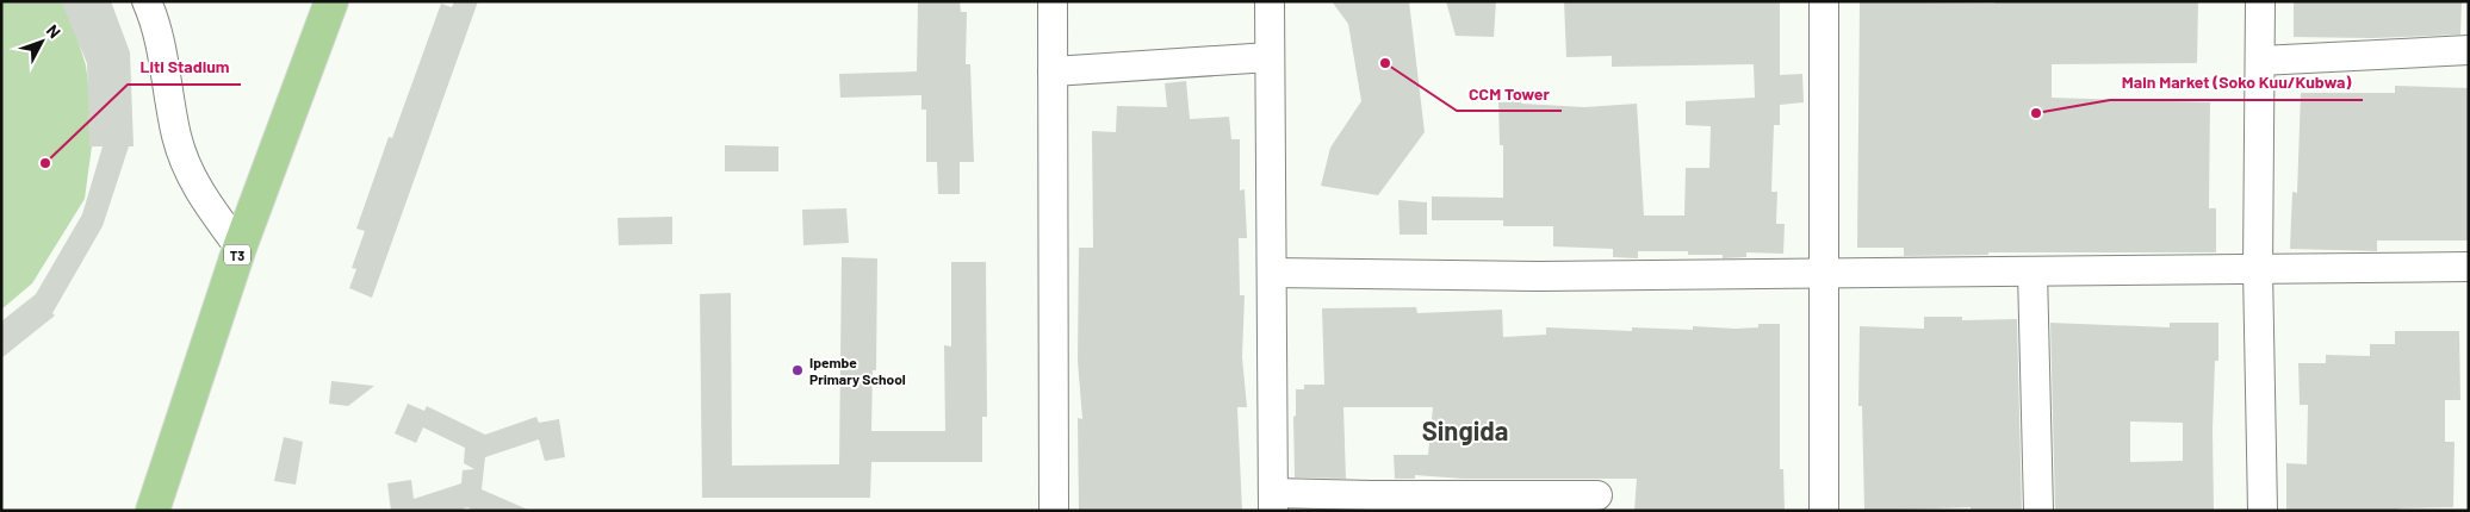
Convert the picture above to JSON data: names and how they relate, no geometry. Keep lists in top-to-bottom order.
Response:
{
  "streets": {
    "highway": ["T3"]
  },
  "districts": ["Singida"],
  "places": [
    "CCM Tower",
    "Main Market (Soko Kuu/Kubwa)",
    "Liti Stadium",
    "Ipembe Primary School"
  ],
  "north": "top right"
}
